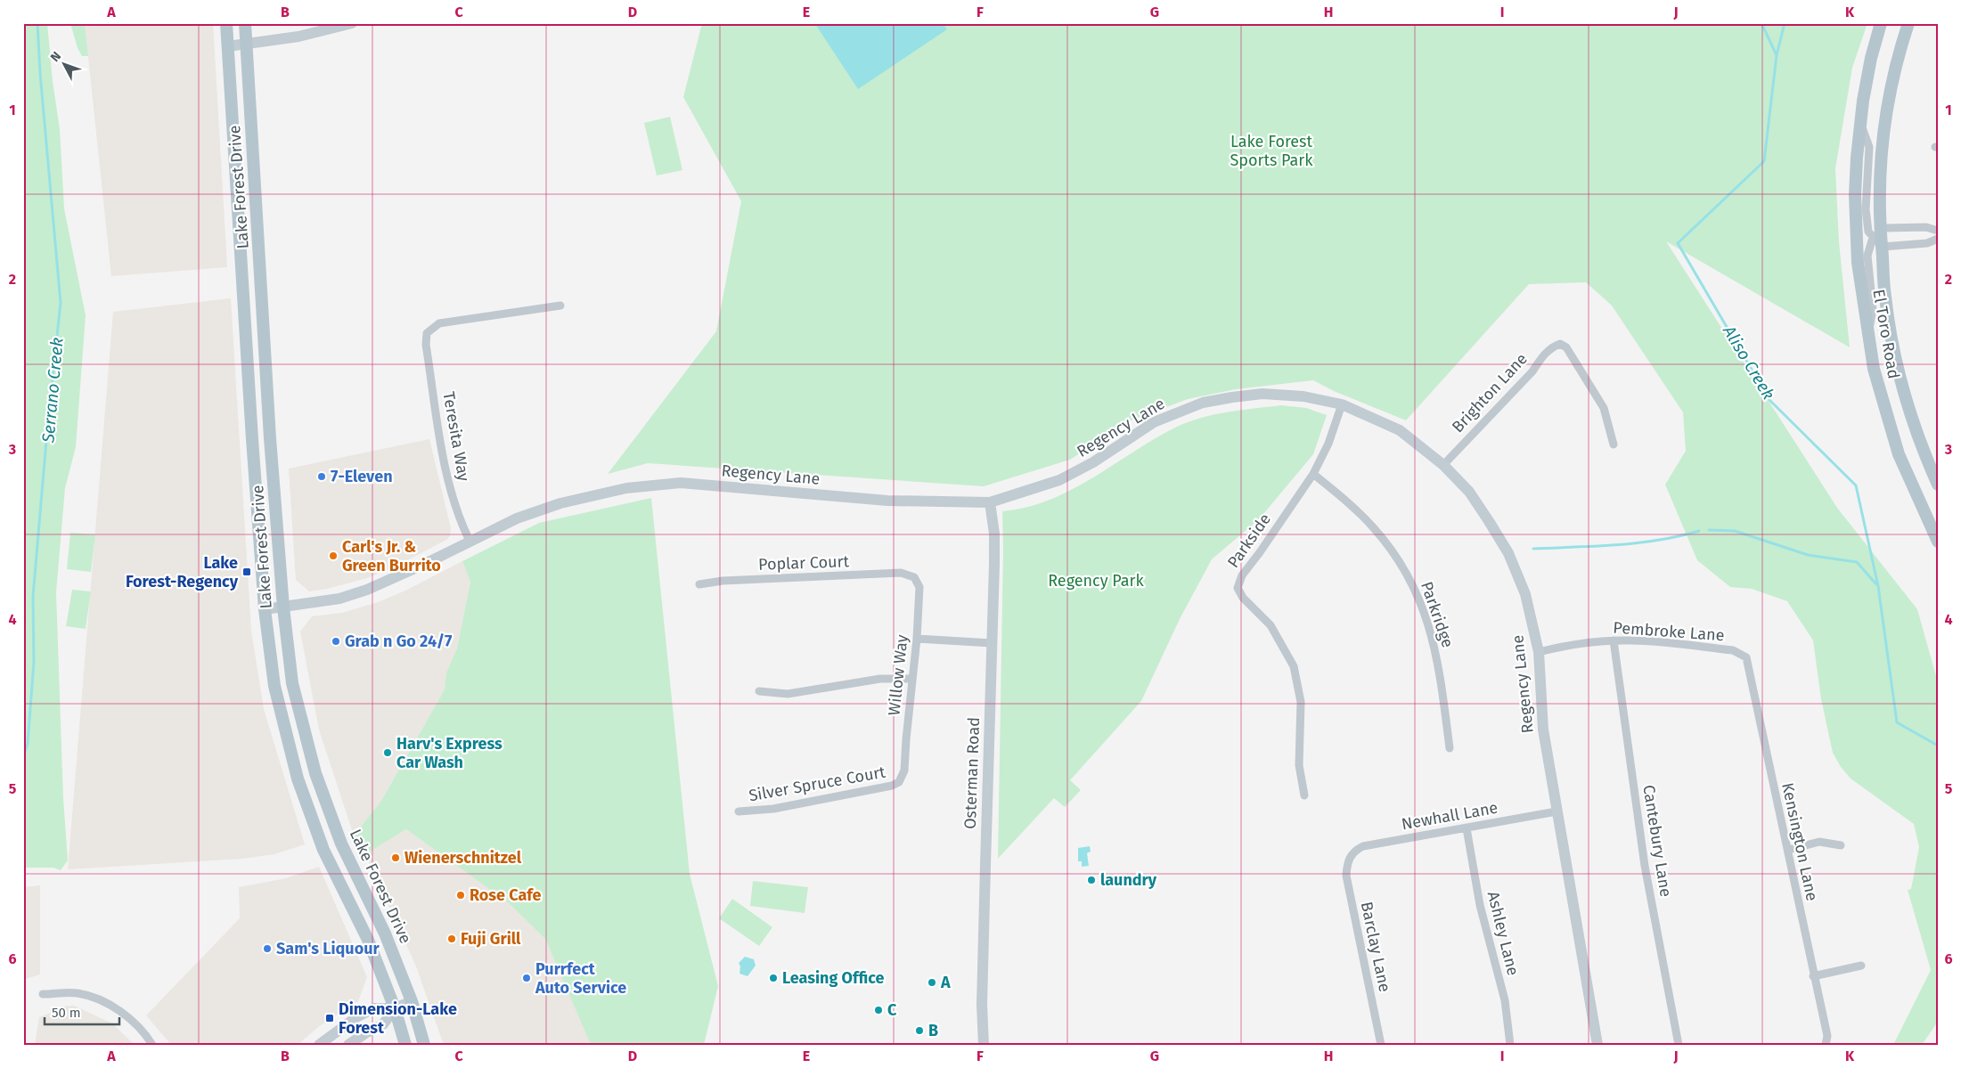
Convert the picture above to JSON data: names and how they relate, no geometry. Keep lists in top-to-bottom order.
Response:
{
  "streets": {
    "main road": ["Lake Forest Drive", "El Toro Road"],
    "street": [
      "Brighton Lane",
      "Regency Lane",
      "Teresita Way",
      "Parkside",
      "Poplar Court",
      "Parkridge",
      "Pembroke Lane",
      "Willow Way",
      "Osterman Road",
      "Silver Spruce Court",
      "Newhall Lane",
      "Cantebury Lane",
      "Kensington Lane",
      "Ashley Lane",
      "Barclay Lane"
    ]
  },
  "crossings": [
    ["Lake Forest Drive", "Regency Lane"],
    ["Brighton Lane", "Regency Lane"],
    ["Regency Lane", "Teresita Way"],
    ["Regency Lane", "Parkside"],
    ["Regency Lane", "Pembroke Lane"],
    ["Regency Lane", "Osterman Road"],
    ["Regency Lane", "Newhall Lane"],
    ["Parkside", "Parkridge"],
    ["Poplar Court", "Willow Way"],
    ["Pembroke Lane", "Cantebury Lane"],
    ["Pembroke Lane", "Kensington Lane"],
    ["Willow Way", "Silver Spruce Court"],
    ["Newhall Lane", "Ashley Lane"],
    ["Newhall Lane", "Barclay Lane"]
  ],
  "water": ["Aliso Creek", "Serrano Creek"],
  "parks": ["Lake Forest Sports Park", "Regency Park"],
  "places": {
    "other": [
      "7-Eleven",
      "Carl's Jr. & Green Burrito",
      "Grab n Go 24/7",
      "Harv's Express Car Wash",
      "Wienerschnitzel",
      "laundry",
      "Rose Cafe",
      "Fuji Grill",
      "Sam's Liquour",
      "Purrfect Auto Service",
      "Leasing Office",
      "A",
      "C",
      "B"
    ],
    "transit": ["Lake Forest-Regency", "Dimension-Lake Forest"]
  },
  "scale_bar": "50 m",
  "north": "top left",
  "grid": {
    "columns": [
      "A",
      "B",
      "C",
      "D",
      "E",
      "F",
      "G",
      "H",
      "I",
      "J",
      "K"
    ],
    "rows": [
      "1",
      "2",
      "3",
      "4",
      "5",
      "6"
    ]
  }
}
